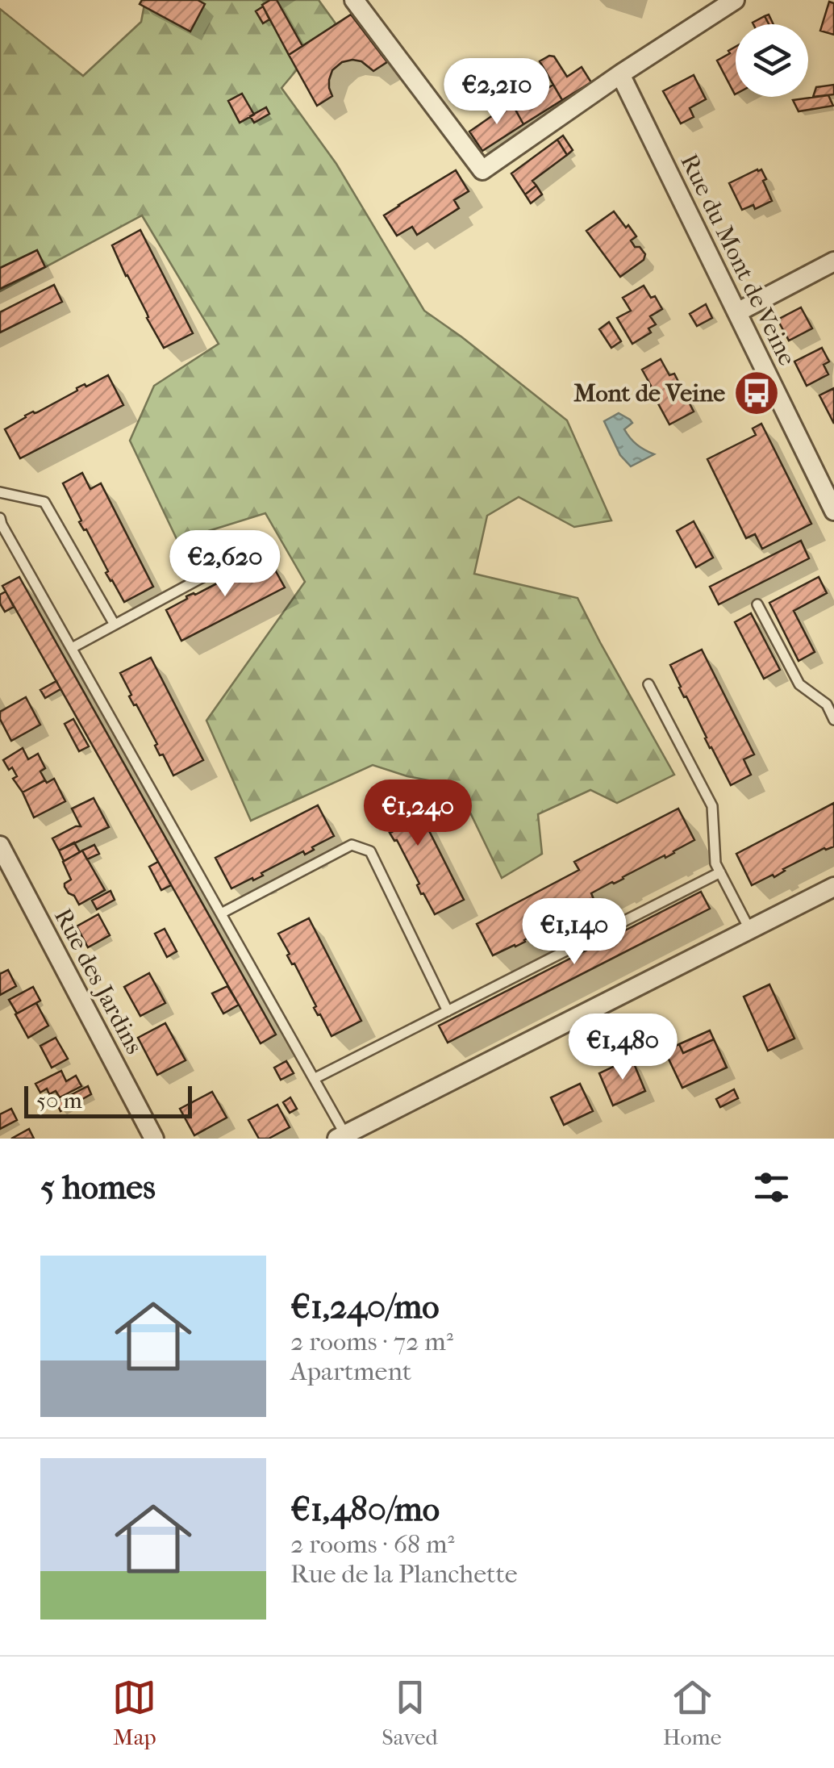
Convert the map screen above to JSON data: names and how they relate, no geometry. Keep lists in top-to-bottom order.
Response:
{
  "streets": {
    "street": ["Rue du Mont de Veine", "Rue des Jardins"]
  },
  "places": {
    "bus stop": ["Mont de Veine"]
  },
  "scale_bar": "50 m",
  "page": {
    "price": [
      "€2,210",
      "€2,620",
      "€1,240",
      "€1,140",
      "€1,480"
    ],
    "scale": "50 m",
    "heading": "5 homes",
    "list": [
      {
        "name": "€1,240/mo",
        "note": "2 rooms · 72 m² · Apartment"
      },
      {
        "name": "€1,480/mo",
        "note": "2 rooms · 68 m² · Rue de la Planchette"
      }
    ],
    "tabs": ["Map", "Saved", "Home"]
  }
}
